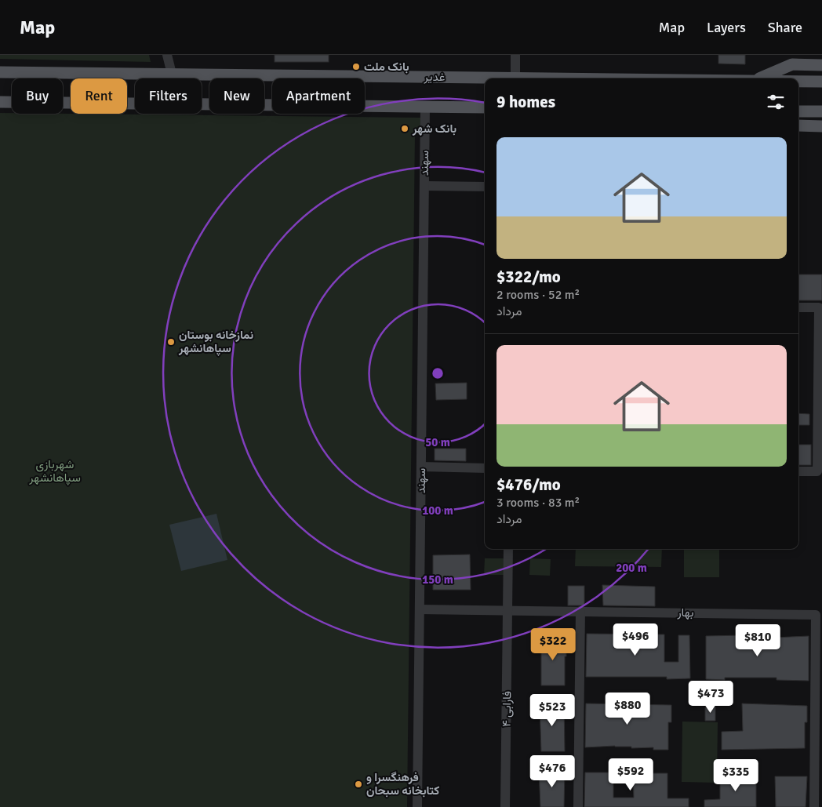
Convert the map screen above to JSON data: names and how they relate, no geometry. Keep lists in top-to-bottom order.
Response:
{
  "streets": {
    "main road": ["غدیر"],
    "street": ["سهند", "بهار", "فارابی ۴"]
  },
  "crossings": [
    ["سهند", "بهار"],
    ["بهار", "فارابی ۴"]
  ],
  "parks": ["شهربازی سپاهانشهر"],
  "places": [
    "بانک ملت",
    "بانک شهر",
    "نمازخانه بوستان سپاهانشهر",
    "فرهنگسرا و کتابخانه سبحان"
  ],
  "page": {
    "header": "Map",
    "nav": ["Map", "Layers", "Share"],
    "chip": [
      "Buy",
      "Rent",
      "Filters",
      "New",
      "Apartment"
    ],
    "heading": "9 homes",
    "list": [
      {
        "name": "$322/mo",
        "note": "2 rooms · 52 m² · مرداد"
      },
      {
        "name": "$476/mo",
        "note": "3 rooms · 83 m² · مرداد"
      }
    ],
    "price": [
      "$496",
      "$810",
      "$322",
      "$473",
      "$880",
      "$523",
      "$476",
      "$592",
      "$335"
    ]
  },
  "rings": [
    "50 m",
    "100 m",
    "200 m",
    "150 m"
  ]
}
